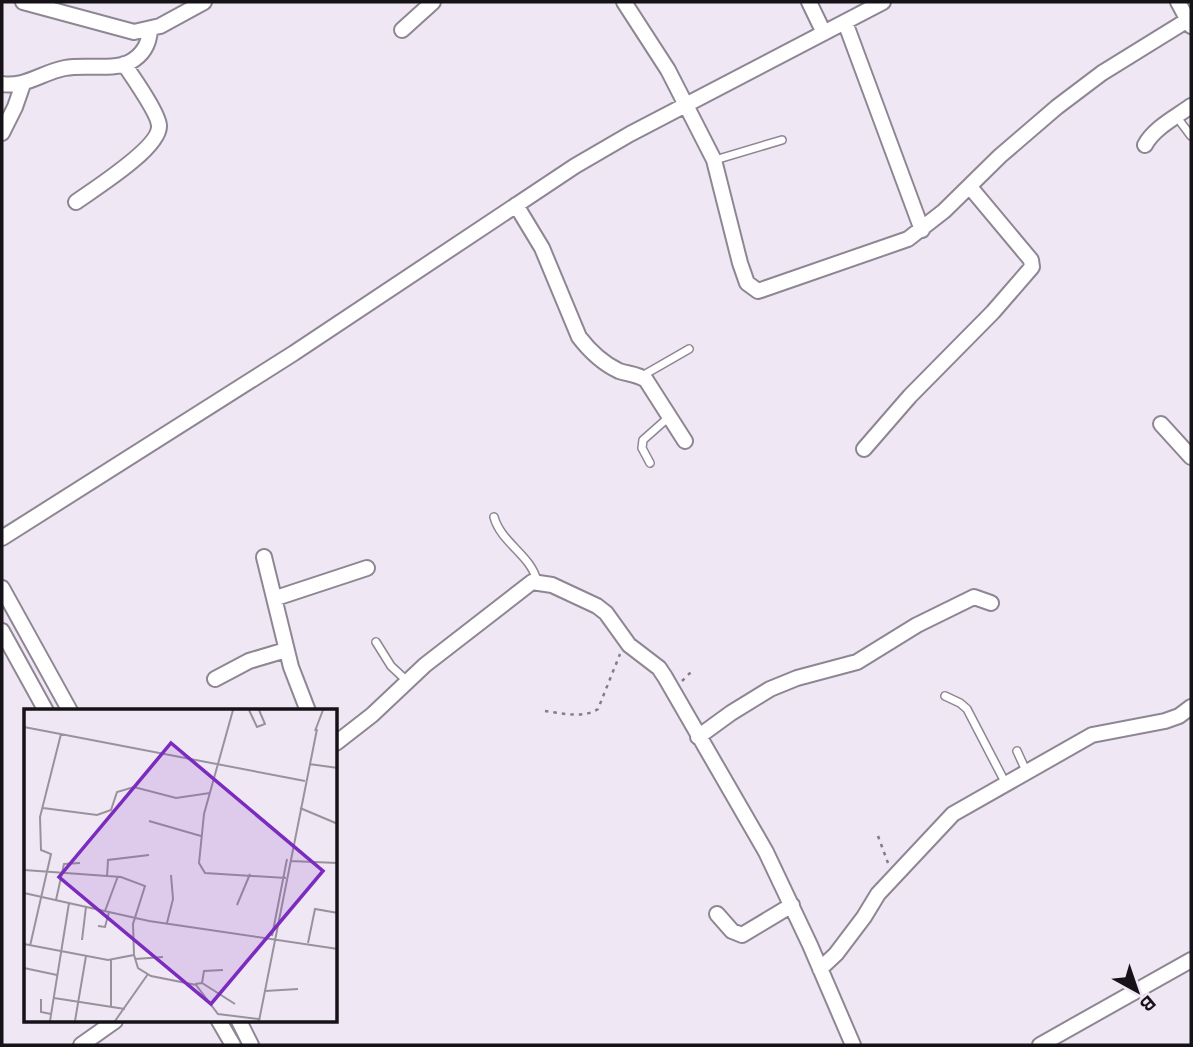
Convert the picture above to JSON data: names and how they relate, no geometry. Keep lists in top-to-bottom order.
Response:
{
  "north": "bottom right"
}
